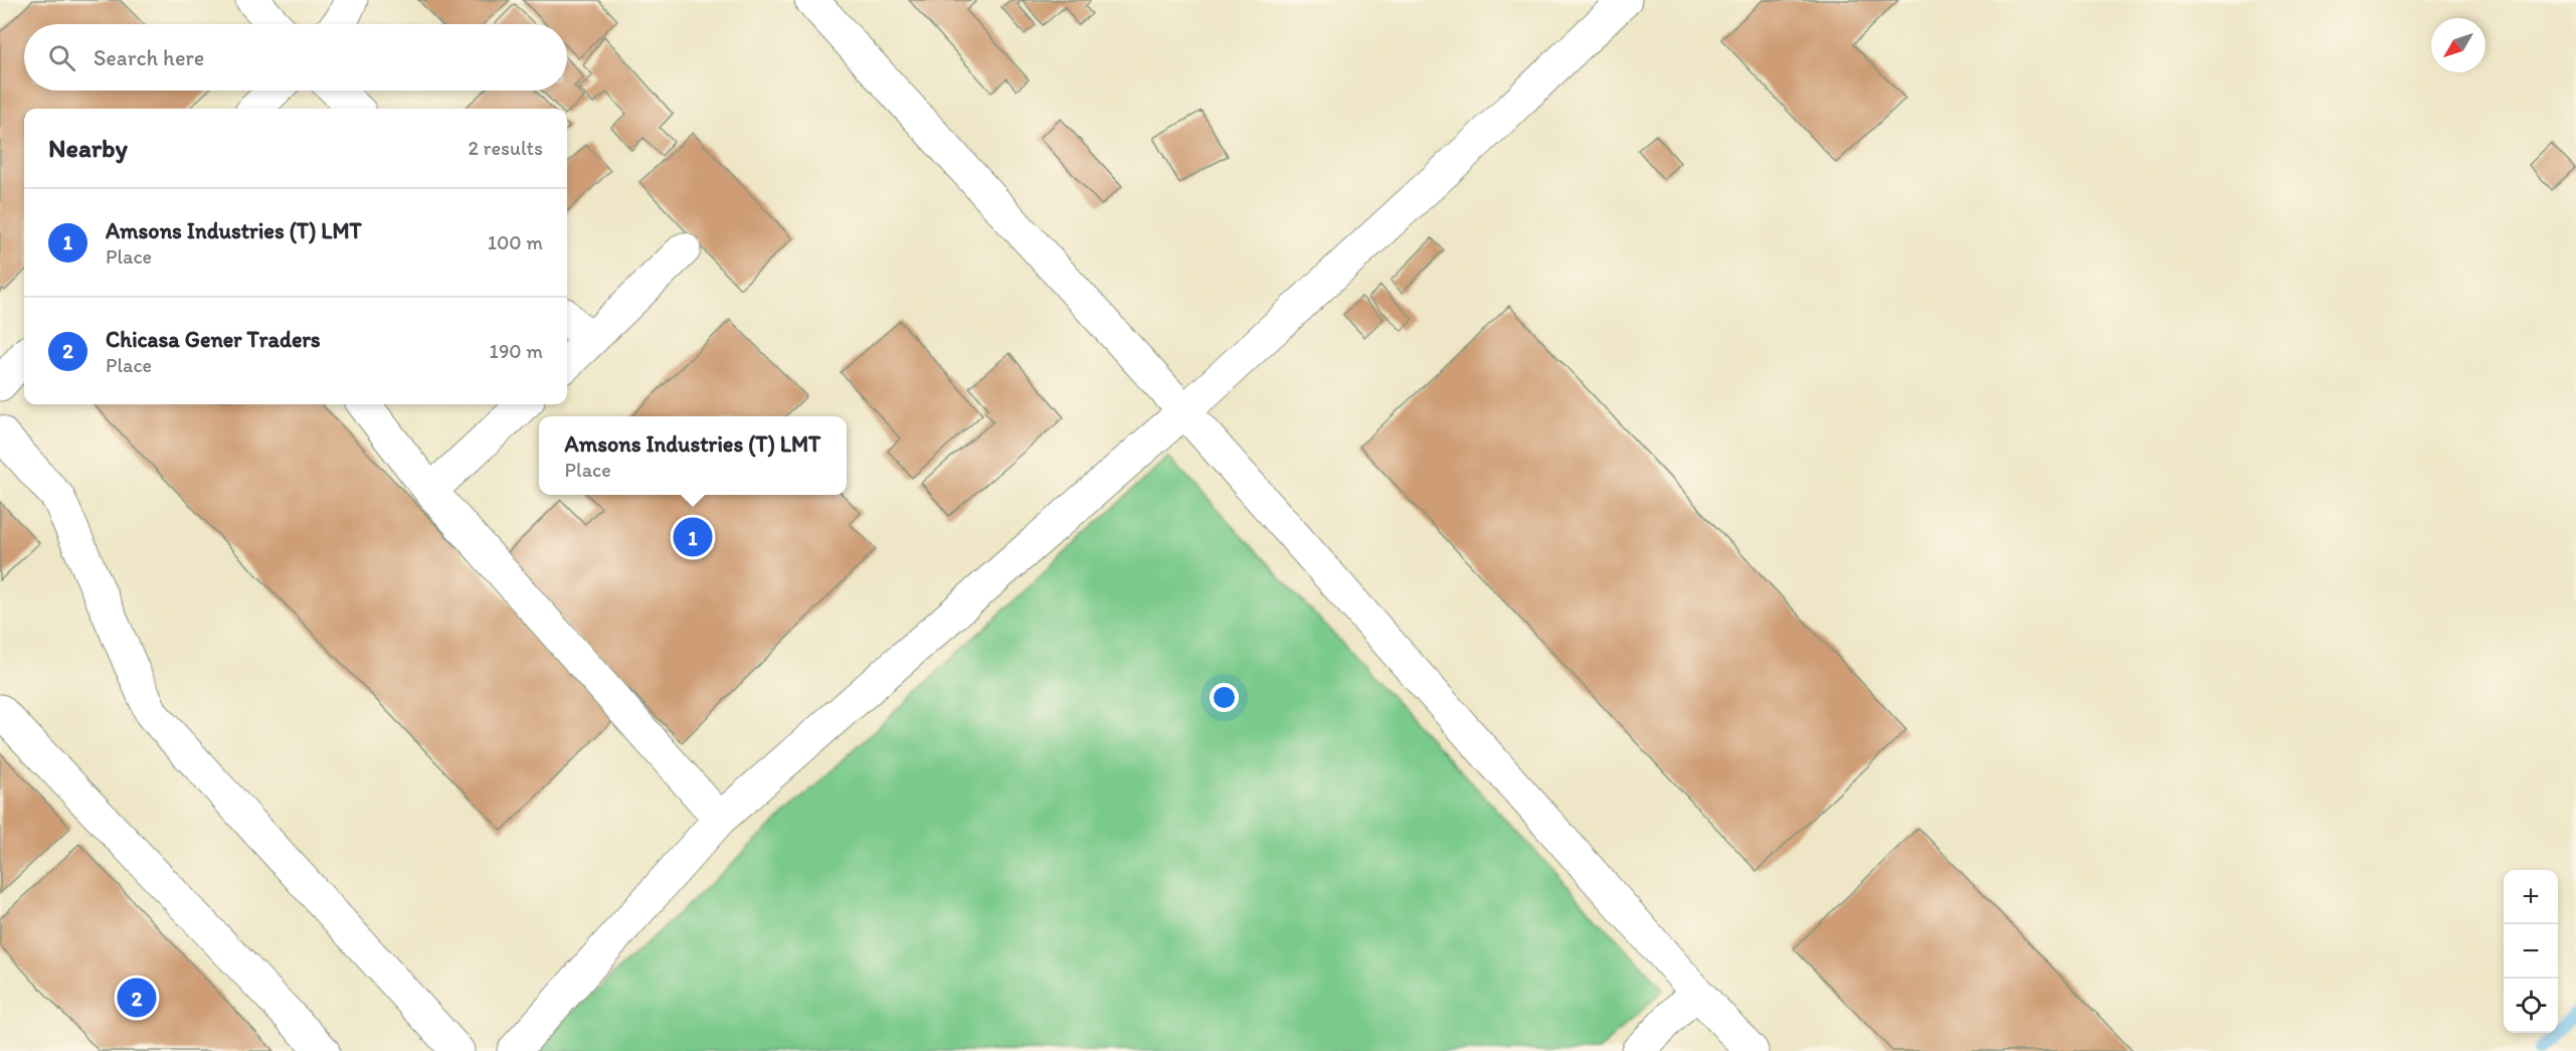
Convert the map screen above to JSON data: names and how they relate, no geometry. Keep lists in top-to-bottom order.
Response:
{
  "north": "bottom left",
  "page": {
    "search": "Search here",
    "heading": ["Nearby", "2 results"],
    "list": [
      {
        "mark": "1",
        "name": "Amsons Industries (T) LMT",
        "note": "Place",
        "value": "100 m"
      },
      {
        "mark": "2",
        "name": "Chicasa Gener Traders",
        "note": "Place",
        "value": "190 m"
      }
    ],
    "popup": ["Amsons Industries (T) LMT", "Place"],
    "pins": ["1", "2"],
    "map_buttons": ["+", "−"]
  }
}
